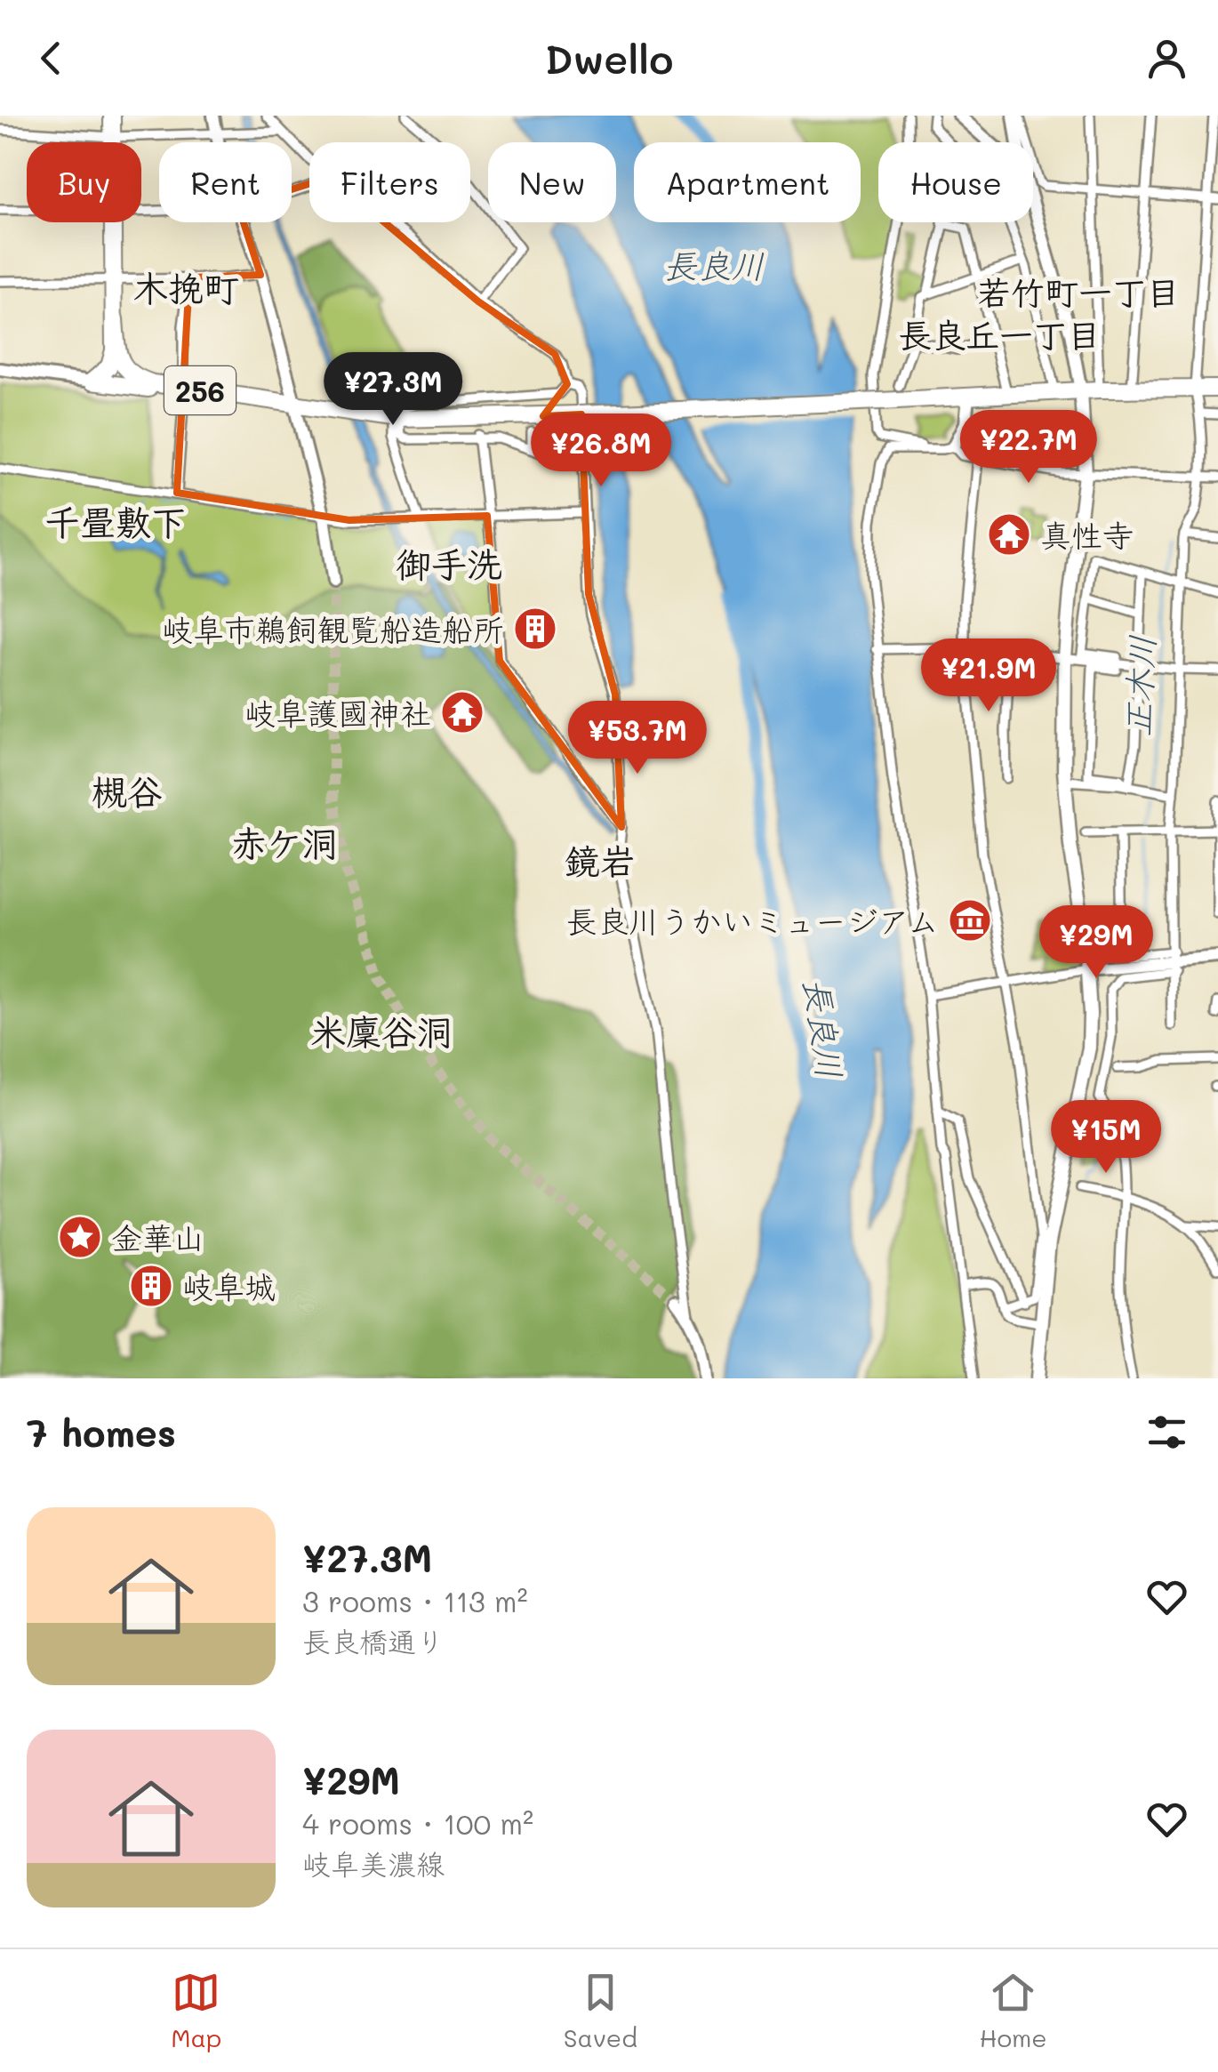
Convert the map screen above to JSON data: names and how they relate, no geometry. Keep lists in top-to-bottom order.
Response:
{
  "streets": {
    "highway": ["256"]
  },
  "districts": [
    "木挽町",
    "若竹町一丁目",
    "長良丘一丁目",
    "千畳敷下",
    "御手洗",
    "槻谷",
    "赤ケ洞",
    "鏡岩",
    "米廩谷洞"
  ],
  "water": ["長良川", "正木川"],
  "places": {
    "temple": ["真性寺", "岐阜護國神社"],
    "building": ["岐阜市鵜飼観覧船造船所", "岐阜城"],
    "museum": ["長良川うかいミュージアム"],
    "place": ["金華山"]
  },
  "page": {
    "header": "Dwello",
    "chip": [
      "Buy",
      "Rent",
      "Filters",
      "New",
      "Apartment",
      "House"
    ],
    "price": [
      "¥27.3M",
      "¥22.7M",
      "¥26.8M",
      "¥21.9M",
      "¥53.7M",
      "¥29M",
      "¥15M"
    ],
    "heading": "7 homes",
    "list": [
      {
        "name": "¥27.3M",
        "note": "3 rooms · 113 m² · 長良橋通り"
      },
      {
        "name": "¥29M",
        "note": "4 rooms · 100 m² · 岐阜美濃線"
      }
    ],
    "tabs": ["Map", "Saved", "Home"]
  }
}
